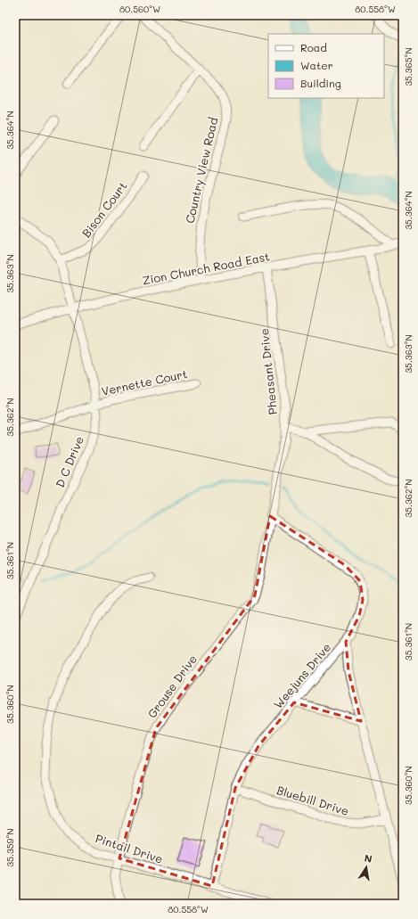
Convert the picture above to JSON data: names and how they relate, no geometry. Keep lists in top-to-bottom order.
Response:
{
  "streets": {
    "street": [
      "Country View Road",
      "Bison Court",
      "Zion Church Road East",
      "Pheasant Drive",
      "Vernette Court",
      "D C Drive",
      "Weejuns Drive",
      "Grouse Drive",
      "Bluebill Drive",
      "Pintail Drive"
    ]
  },
  "crossings": [
    ["Country View Road", "Zion Church Road East"],
    ["Bison Court", "D C Drive"],
    ["Zion Church Road East", "Pheasant Drive"],
    ["Zion Church Road East", "D C Drive"],
    ["Pheasant Drive", "Weejuns Drive"],
    ["Pheasant Drive", "Grouse Drive"],
    ["Vernette Court", "D C Drive"],
    ["Weejuns Drive", "Grouse Drive"],
    ["Weejuns Drive", "Bluebill Drive"],
    ["Weejuns Drive", "Pintail Drive"],
    ["Grouse Drive", "Pintail Drive"]
  ],
  "legend": ["Road", "Water", "Building"],
  "north": "top",
  "coordinates": [
    "80.560°W",
    "80.558°W",
    "35.365°N",
    "35.364°N",
    "35.363°N",
    "35.362°N",
    "35.361°N",
    "35.360°N",
    "35.359°N"
  ]
}
